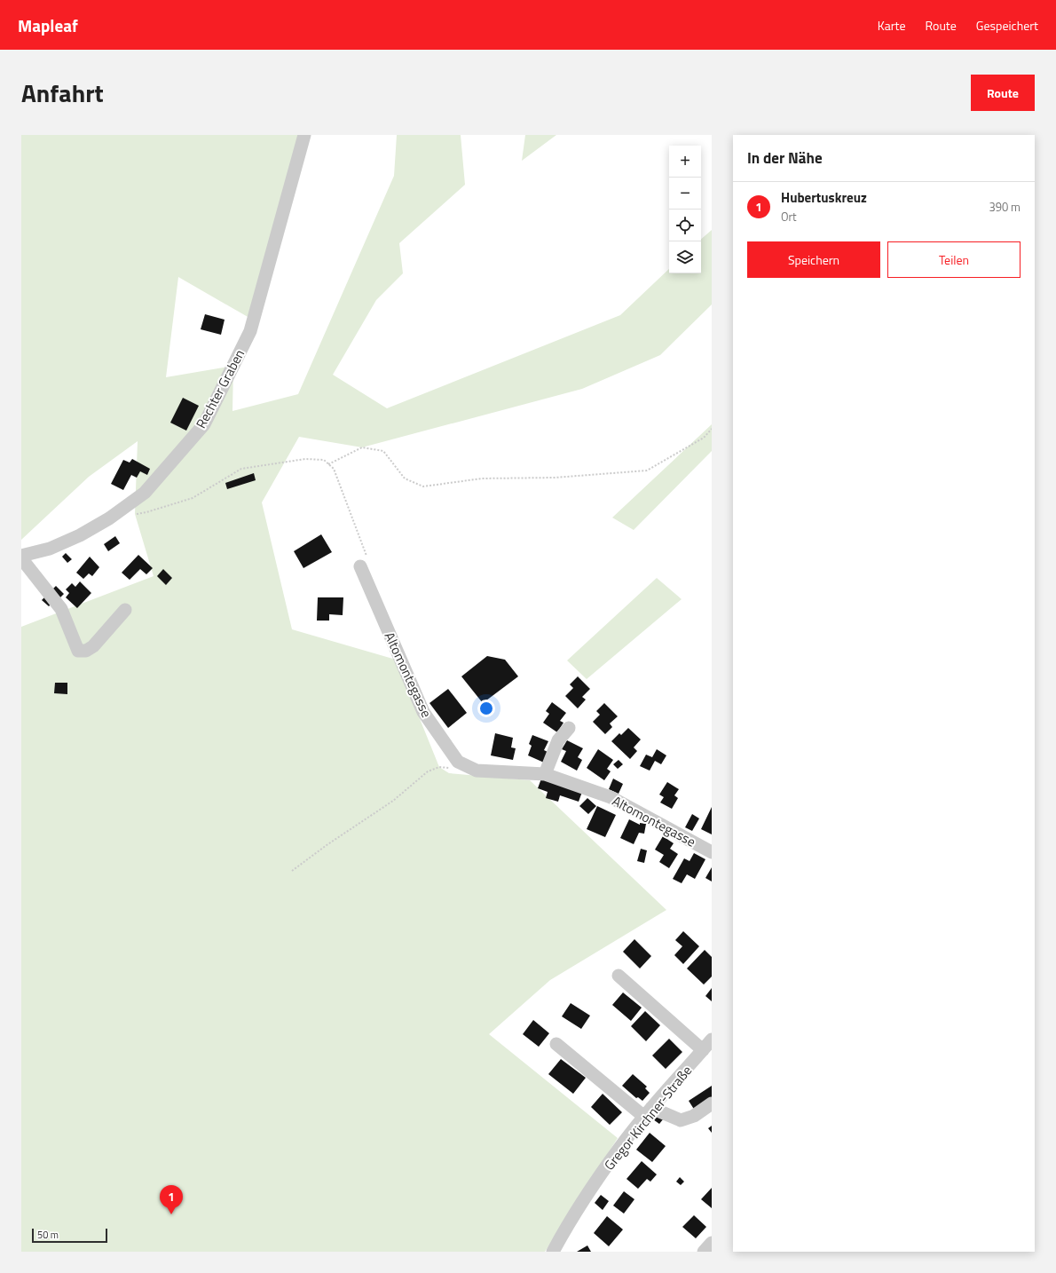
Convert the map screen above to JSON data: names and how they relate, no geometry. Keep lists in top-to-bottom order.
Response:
{
  "streets": {
    "street": ["Rechter Graben", "Altomontegasse", "Gregor Kirchner-Straße"]
  },
  "scale_bar": "50 m",
  "page": {
    "header": "Mapleaf",
    "nav": ["Karte", "Route", "Gespeichert"],
    "title": "Anfahrt",
    "buttons": [
      "Route",
      ["Speichern", "Teilen"]
    ],
    "heading": "In der Nähe",
    "map_buttons": ["+", "−"],
    "list": [
      {
        "mark": "1",
        "name": "Hubertuskreuz",
        "note": "Ort",
        "value": "390 m"
      }
    ],
    "pins": "1",
    "scale": "50 m"
  }
}
